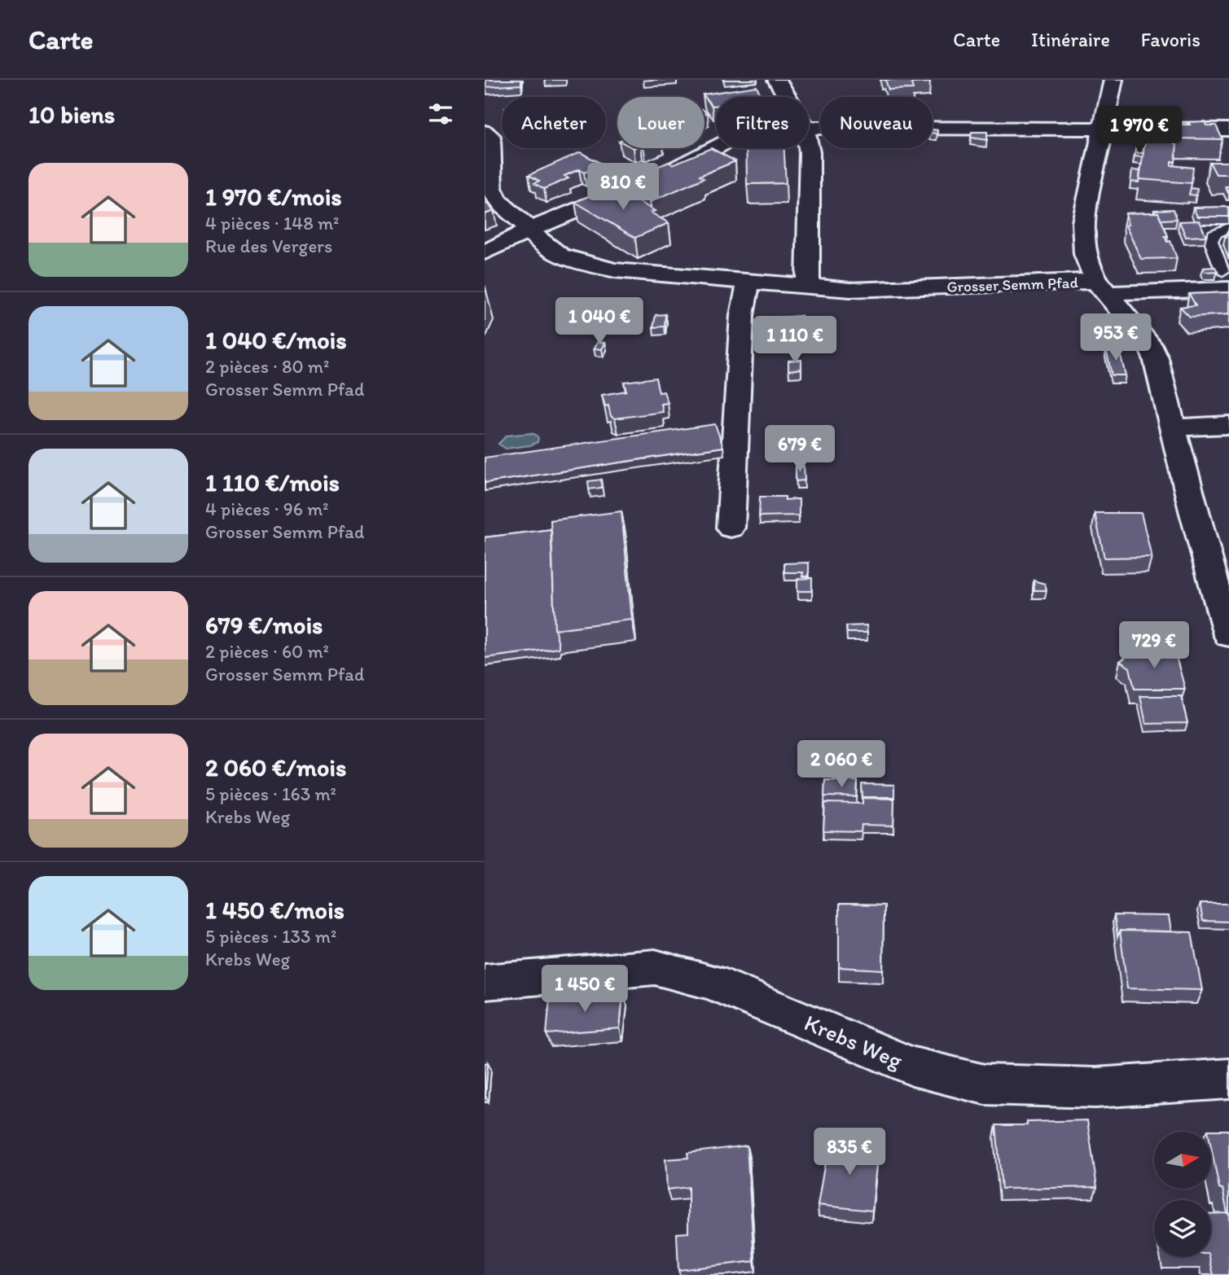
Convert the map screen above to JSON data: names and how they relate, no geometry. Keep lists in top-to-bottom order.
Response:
{
  "streets": {
    "street": ["Grosser Semm Pfad", "Krebs Weg"]
  },
  "north": "right",
  "page": {
    "header": "Carte",
    "nav": ["Carte", "Itinéraire", "Favoris"],
    "heading": "10 biens",
    "chip": [
      "Acheter",
      "Louer",
      "Filtres",
      "Nouveau"
    ],
    "price": [
      "1 970 €",
      "810 €",
      "1 040 €",
      "953 €",
      "1 110 €",
      "679 €",
      "729 €",
      "2 060 €",
      "1 450 €",
      "835 €"
    ],
    "list": [
      {
        "name": "1 970 €/mois",
        "note": "4 pièces · 148 m² · Rue des Vergers"
      },
      {
        "name": "1 040 €/mois",
        "note": "2 pièces · 80 m² · Grosser Semm Pfad"
      },
      {
        "name": "1 110 €/mois",
        "note": "4 pièces · 96 m² · Grosser Semm Pfad"
      },
      {
        "name": "679 €/mois",
        "note": "2 pièces · 60 m² · Grosser Semm Pfad"
      },
      {
        "name": "2 060 €/mois",
        "note": "5 pièces · 163 m² · Krebs Weg"
      },
      {
        "name": "1 450 €/mois",
        "note": "5 pièces · 133 m² · Krebs Weg"
      }
    ]
  }
}
